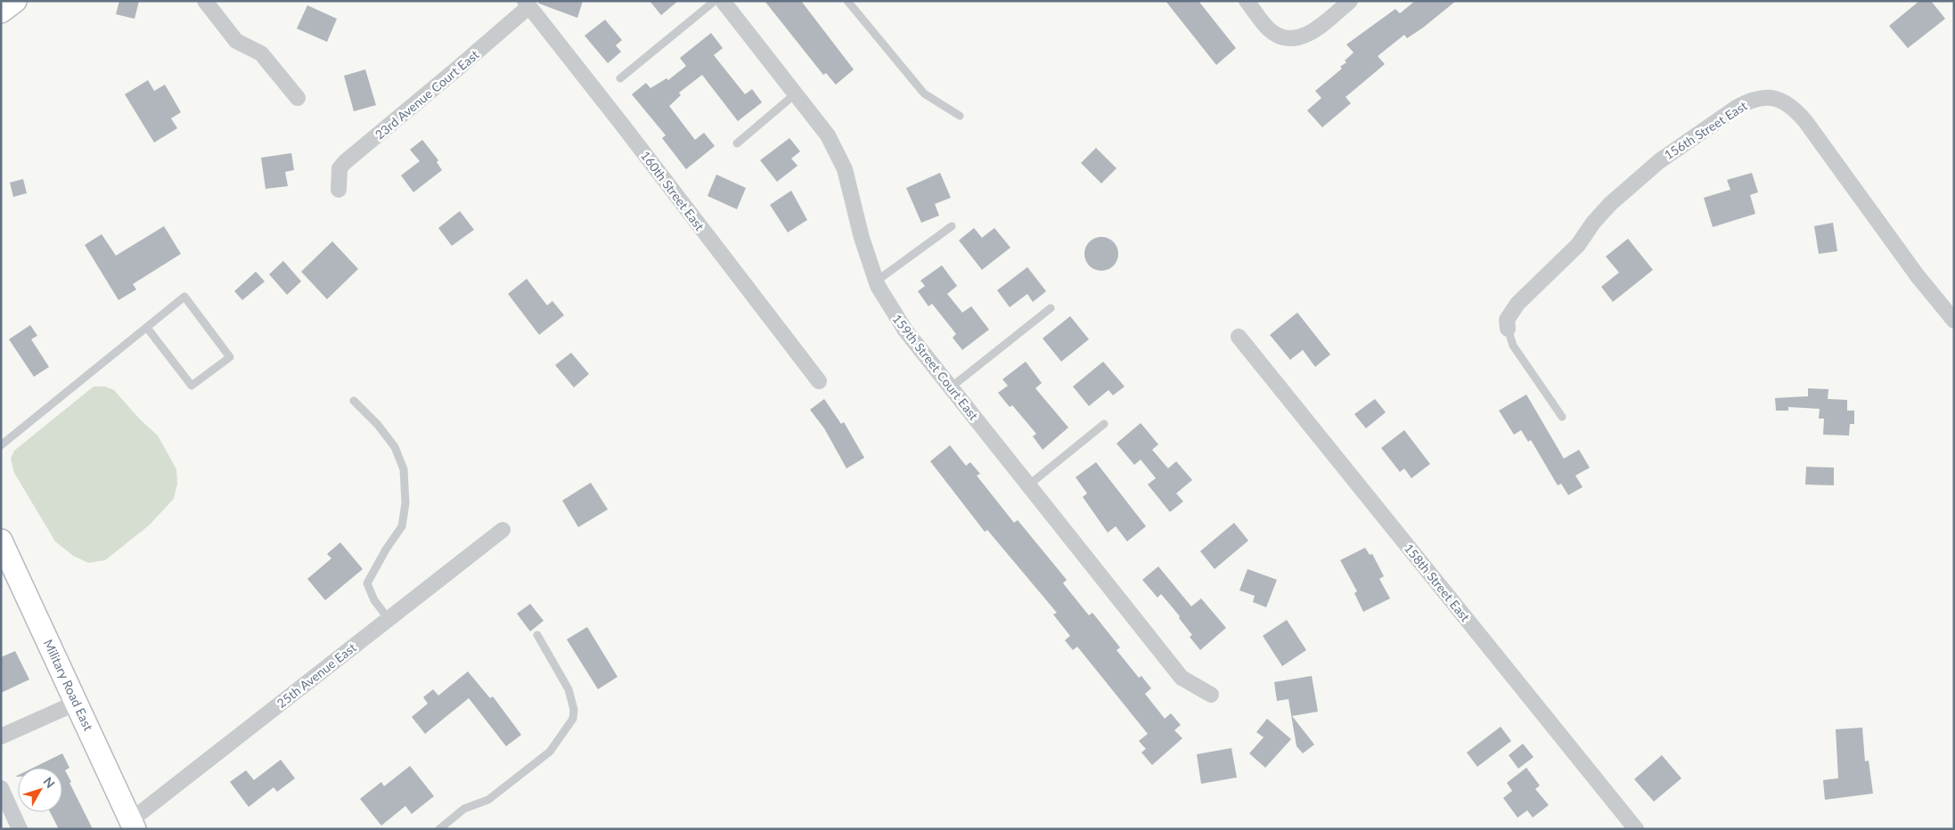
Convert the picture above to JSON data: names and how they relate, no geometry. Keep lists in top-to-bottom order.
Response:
{
  "streets": {
    "street": [
      "23rd Avenue Court East",
      "156th Street East",
      "160th Street East",
      "159th Street Court East",
      "158th Street East",
      "25th Avenue East",
      "Military Road East"
    ]
  },
  "crossings": [
    ["23rd Avenue Court East", "160th Street East"],
    ["25th Avenue East", "Military Road East"]
  ],
  "north": "top right"
}
